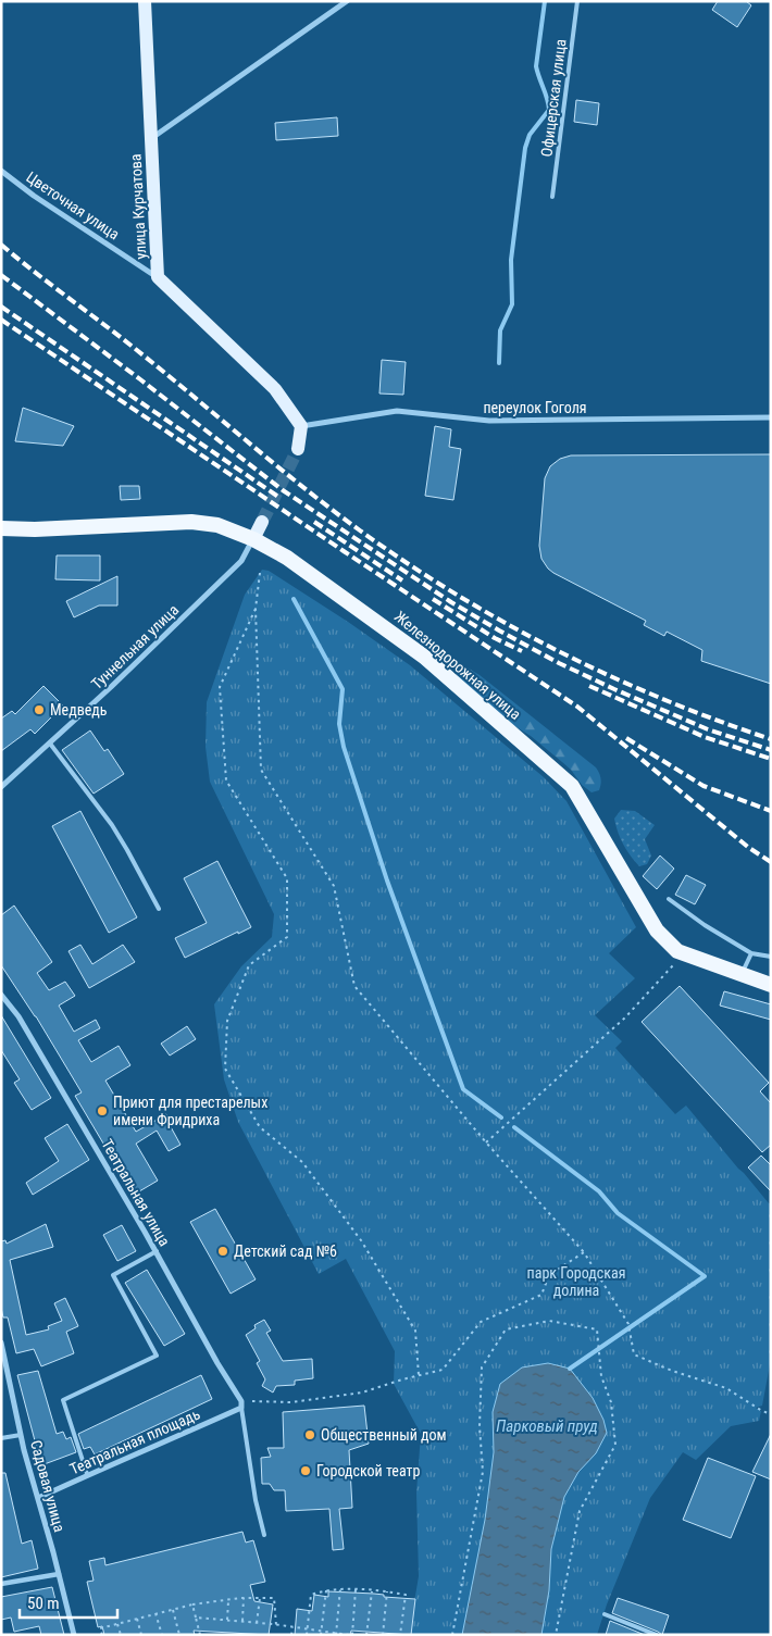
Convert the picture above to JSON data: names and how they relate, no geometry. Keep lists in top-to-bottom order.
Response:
{
  "streets": {
    "highway": ["Железнодорожная улица"],
    "main road": ["улица Курчатова"],
    "street": [
      "Цветочная улица",
      "переулок Гоголя",
      "Туннельная улица",
      "Театральная улица",
      "Театральная площадь",
      "Садовая улица"
    ],
    "lane": ["Офицерская улица"]
  },
  "crossings": [
    ["Цветочная улица", "улица Курчатова"],
    ["улица Курчатова", "переулок Гоголя"],
    ["Туннельная улица", "Железнодорожная улица"],
    ["Театральная улица", "Театральная площадь"],
    ["Театральная площадь", "Садовая улица"]
  ],
  "water": ["Парковый пруд"],
  "parks": ["парк Городская долина"],
  "places": [
    "Медведь",
    "Приют для престарелых имени Фридриха",
    "Детский сад №6",
    "Общественный дом",
    "Городской театр"
  ],
  "scale_bar": "50 m"
}
